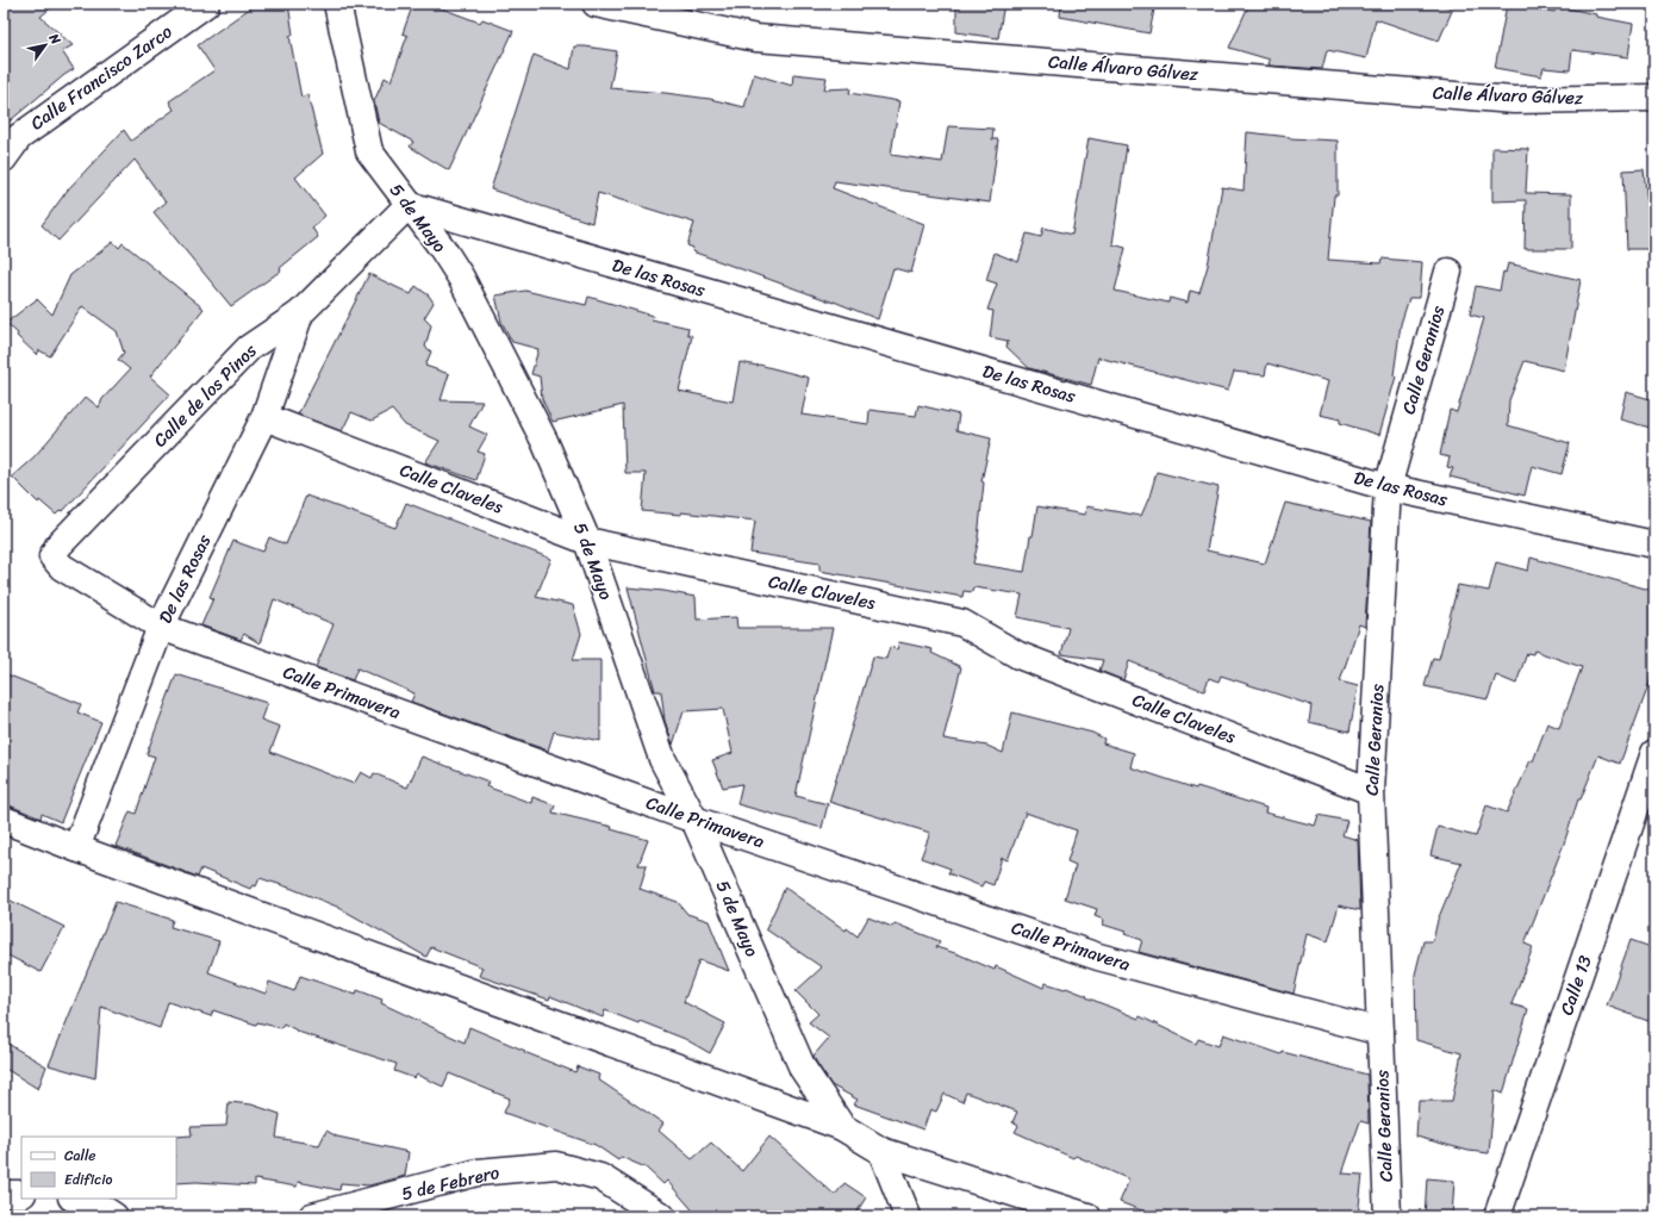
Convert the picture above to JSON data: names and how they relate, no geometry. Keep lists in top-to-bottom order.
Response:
{
  "streets": {
    "street": [
      "Calle Álvaro Gálvez",
      "Calle Francisco Zarco",
      "5 de Mayo",
      "De las Rosas",
      "Calle Geranios",
      "Calle de los Pinos",
      "Calle Claveles",
      "Calle Primavera",
      "Calle 13",
      "5 de Febrero"
    ]
  },
  "crossings": [
    ["5 de Mayo", "De las Rosas"],
    ["5 de Mayo", "Calle de los Pinos"],
    ["5 de Mayo", "Calle Claveles"],
    ["5 de Mayo", "Calle Primavera"],
    ["De las Rosas", "Calle Geranios"],
    ["De las Rosas", "Calle de los Pinos"],
    ["De las Rosas", "Calle Claveles"],
    ["De las Rosas", "Calle Primavera"],
    ["Calle Geranios", "Calle Claveles"],
    ["Calle Geranios", "Calle Primavera"],
    ["Calle de los Pinos", "Calle Primavera"]
  ],
  "legend": ["Calle", "Edificio"],
  "north": "top right"
}
